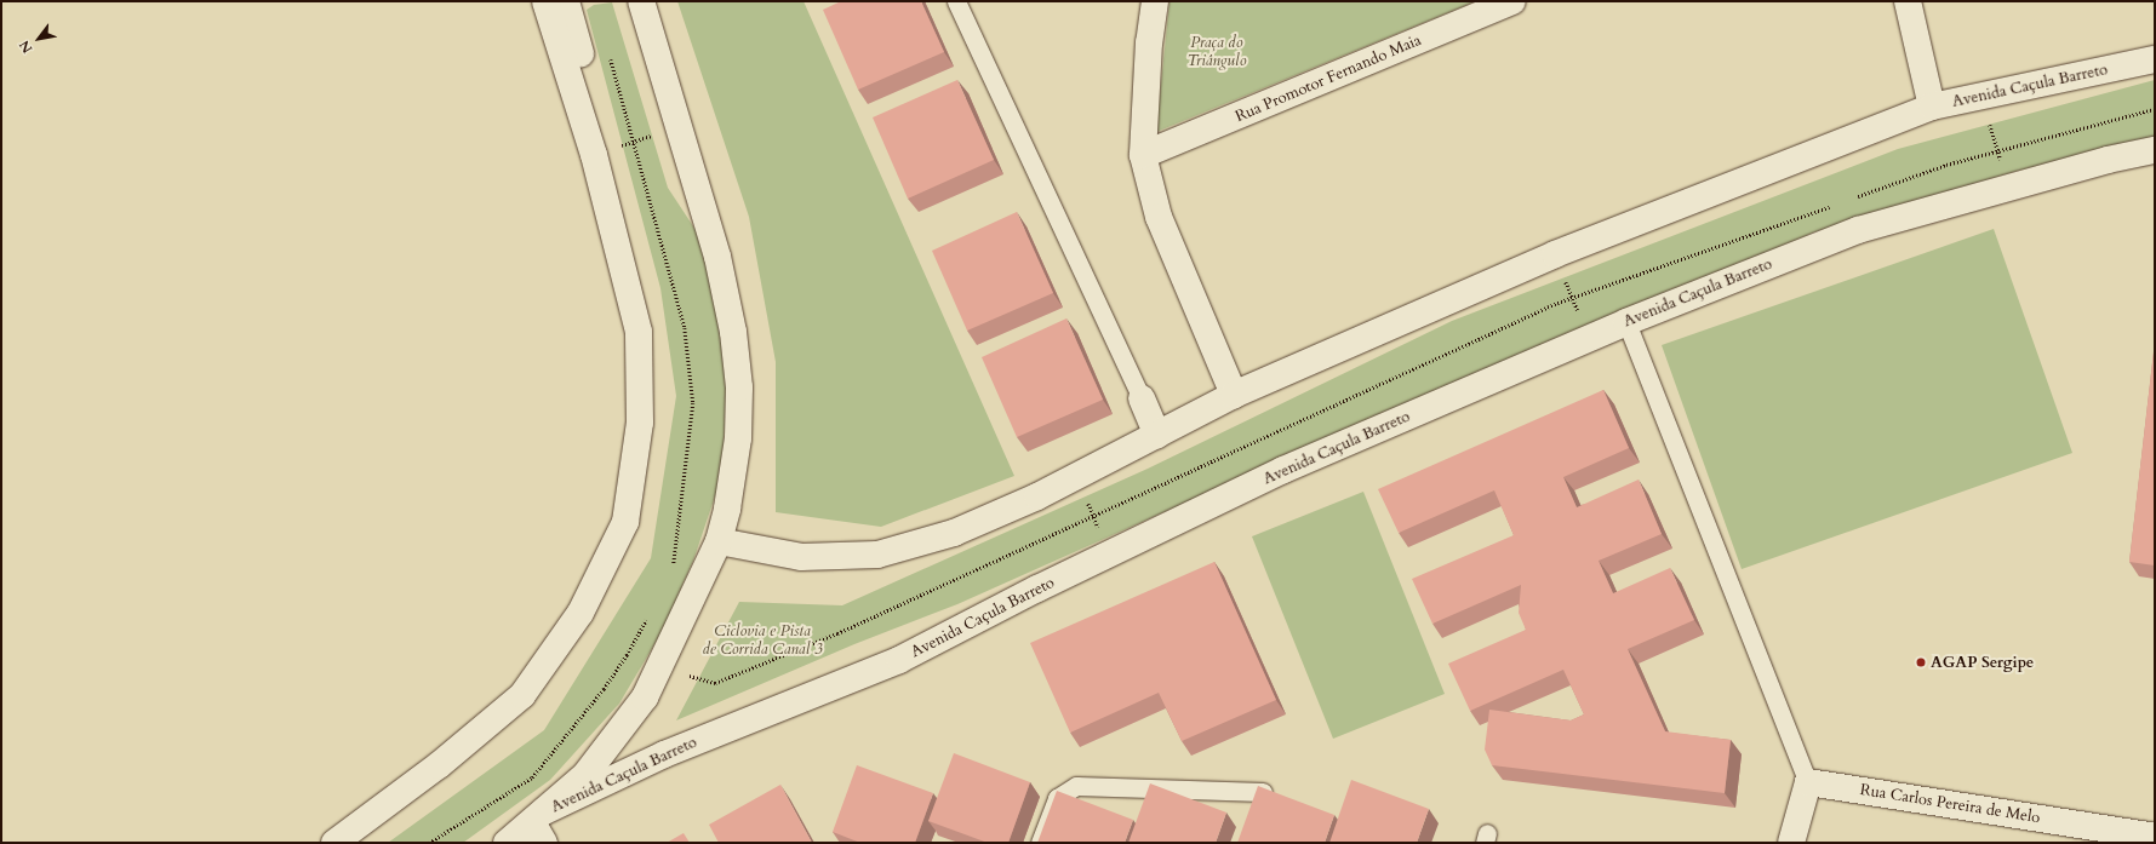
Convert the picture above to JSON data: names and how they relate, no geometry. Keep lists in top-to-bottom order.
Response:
{
  "streets": {
    "street": ["Rua Promotor Fernando Maia", "Avenida Caçula Barreto", "Rua Carlos Pereira de Melo"]
  },
  "parks": ["Praça do Triângulo", "Ciclovia e Pista de Corrida Canal 3"],
  "places": ["AGAP Sergipe"],
  "north": "bottom left"
}
